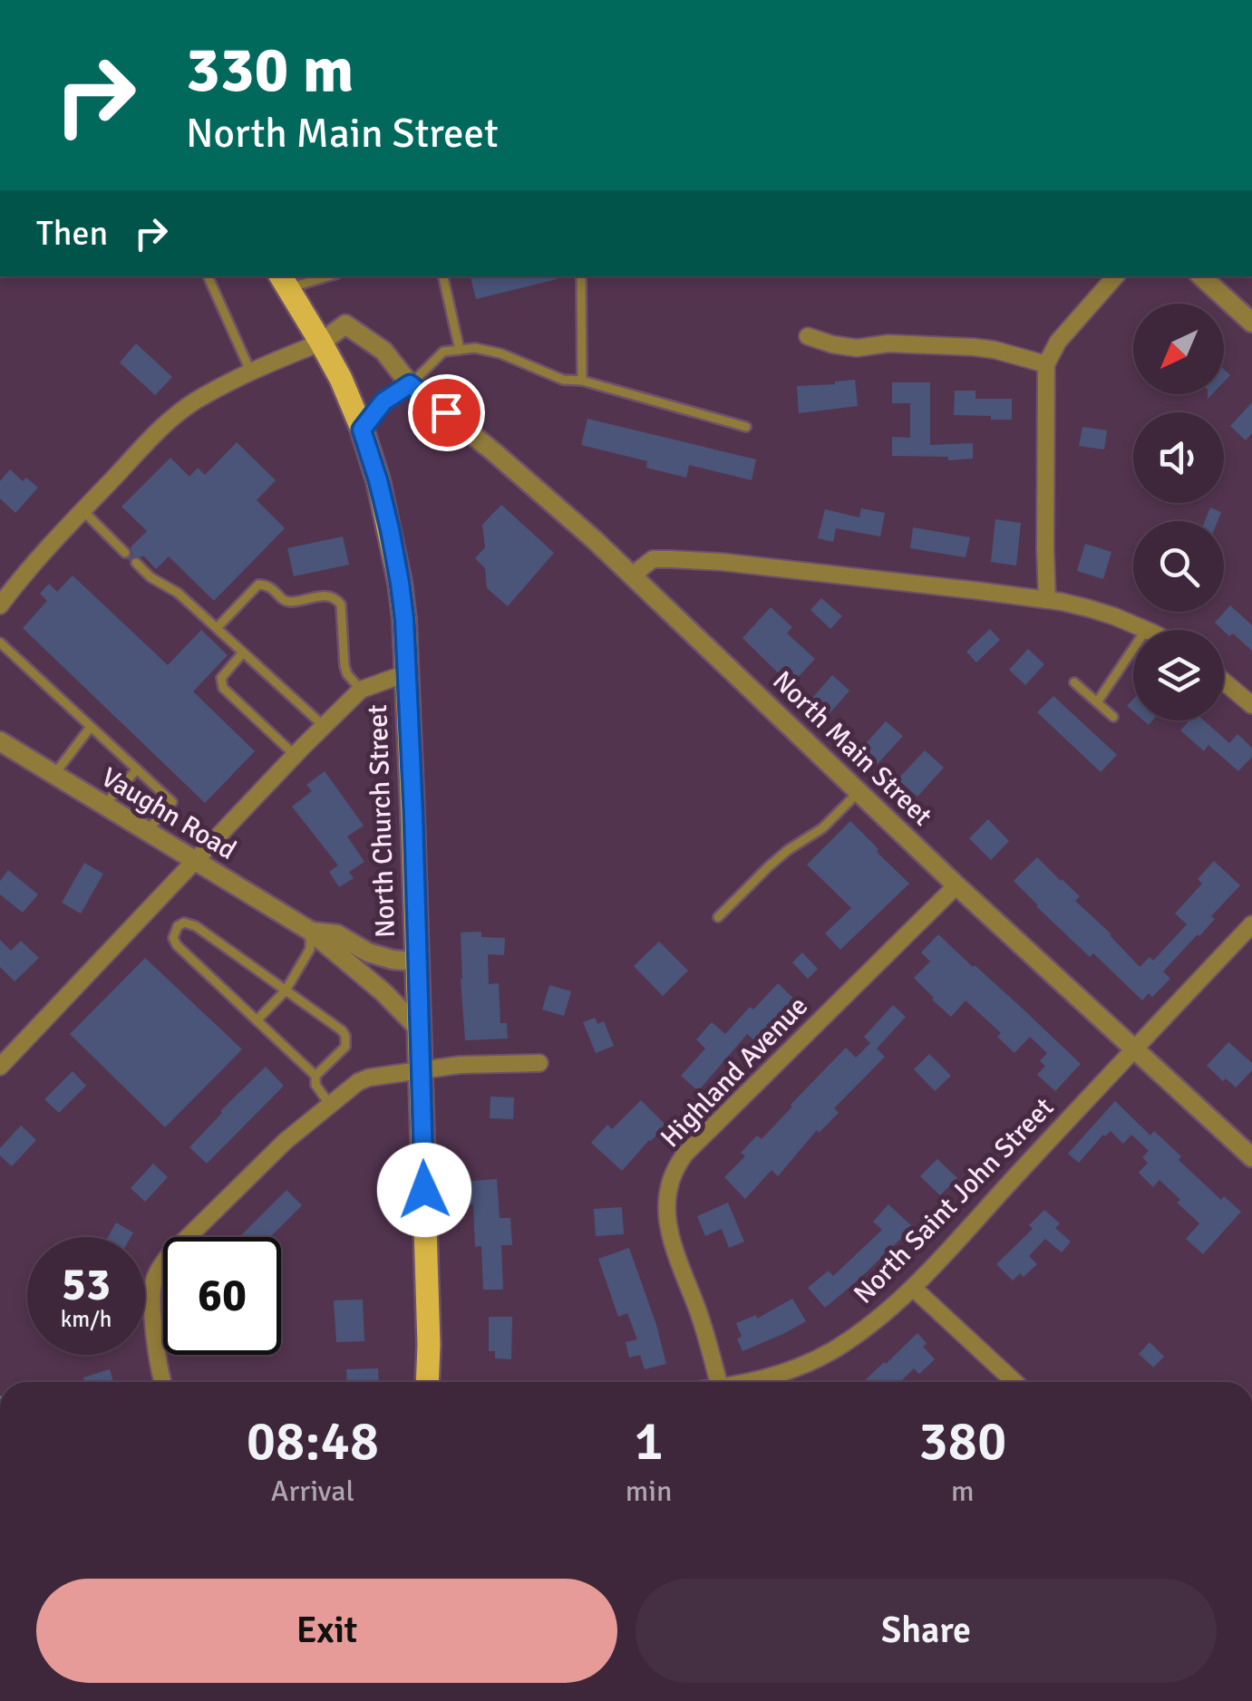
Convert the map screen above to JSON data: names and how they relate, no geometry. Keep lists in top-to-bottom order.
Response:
{
  "streets": {
    "main road": ["North Church Street"],
    "street": [
      "North Main Street",
      "Vaughn Road",
      "Highland Avenue",
      "North Saint John Street"
    ]
  },
  "crossings": [
    ["North Main Street", "North Church Street"],
    ["North Main Street", "Highland Avenue"],
    ["North Main Street", "North Saint John Street"],
    ["Vaughn Road", "North Church Street"]
  ],
  "north": "bottom left",
  "page": {
    "turn": ["330 m", "North Main Street"],
    "then": "Then",
    "speed": "53 km/h",
    "limit": "60",
    "eta": [
      "08:48",
      "Arrival",
      "1",
      "min",
      "380",
      "m"
    ],
    "buttons": ["Exit", "Share"]
  }
}
